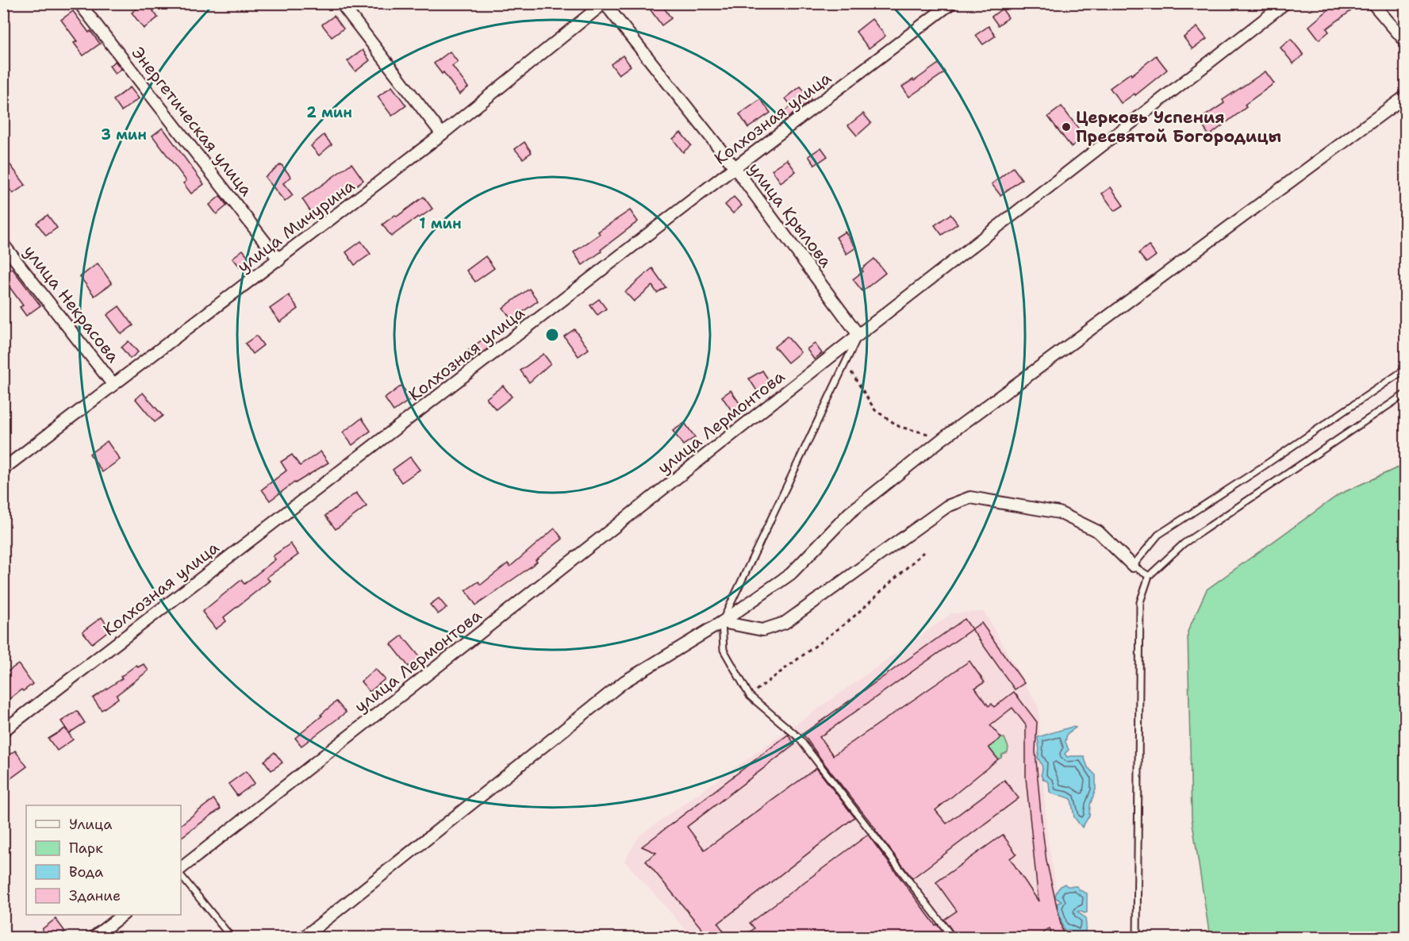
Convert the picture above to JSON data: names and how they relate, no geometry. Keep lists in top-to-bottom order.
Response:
{
  "streets": {
    "street": [
      "Колхозная улица",
      "Энергетическая улица",
      "улица Крылова",
      "улица Мичурина",
      "улица Некрасова",
      "улица Лермонтова"
    ]
  },
  "crossings": [
    ["Колхозная улица", "улица Крылова"],
    ["Энергетическая улица", "улица Мичурина"],
    ["улица Крылова", "улица Мичурина"],
    ["улица Крылова", "улица Лермонтова"],
    ["улица Мичурина", "улица Некрасова"]
  ],
  "places": ["Церковь Успения Пресвятой Богородицы"],
  "legend": [
    "Улица",
    "Парк",
    "Вода",
    "Здание"
  ],
  "rings": ["2 мин", "3 мин", "1 мин"]
}
